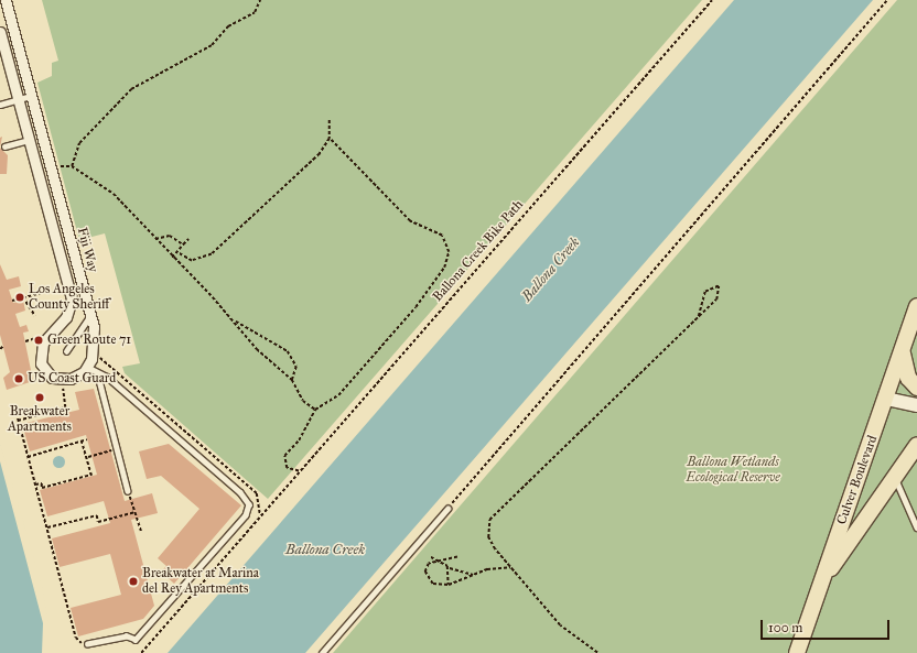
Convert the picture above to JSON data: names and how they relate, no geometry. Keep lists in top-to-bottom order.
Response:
{
  "streets": {
    "main road": ["Culver Boulevard"],
    "street": ["Fiji Way"],
    "path": ["Ballona Creek Bike Path"]
  },
  "water": ["Ballona Creek"],
  "parks": ["Ballona Wetlands Ecological Reserve"],
  "places": [
    "Los Angeles County Sheriff",
    "Green Route 71",
    "US Coast Guard",
    "Breakwater Apartments",
    "Breakwater at Marina del Rey Apartments"
  ],
  "scale_bar": "100 m"
}
